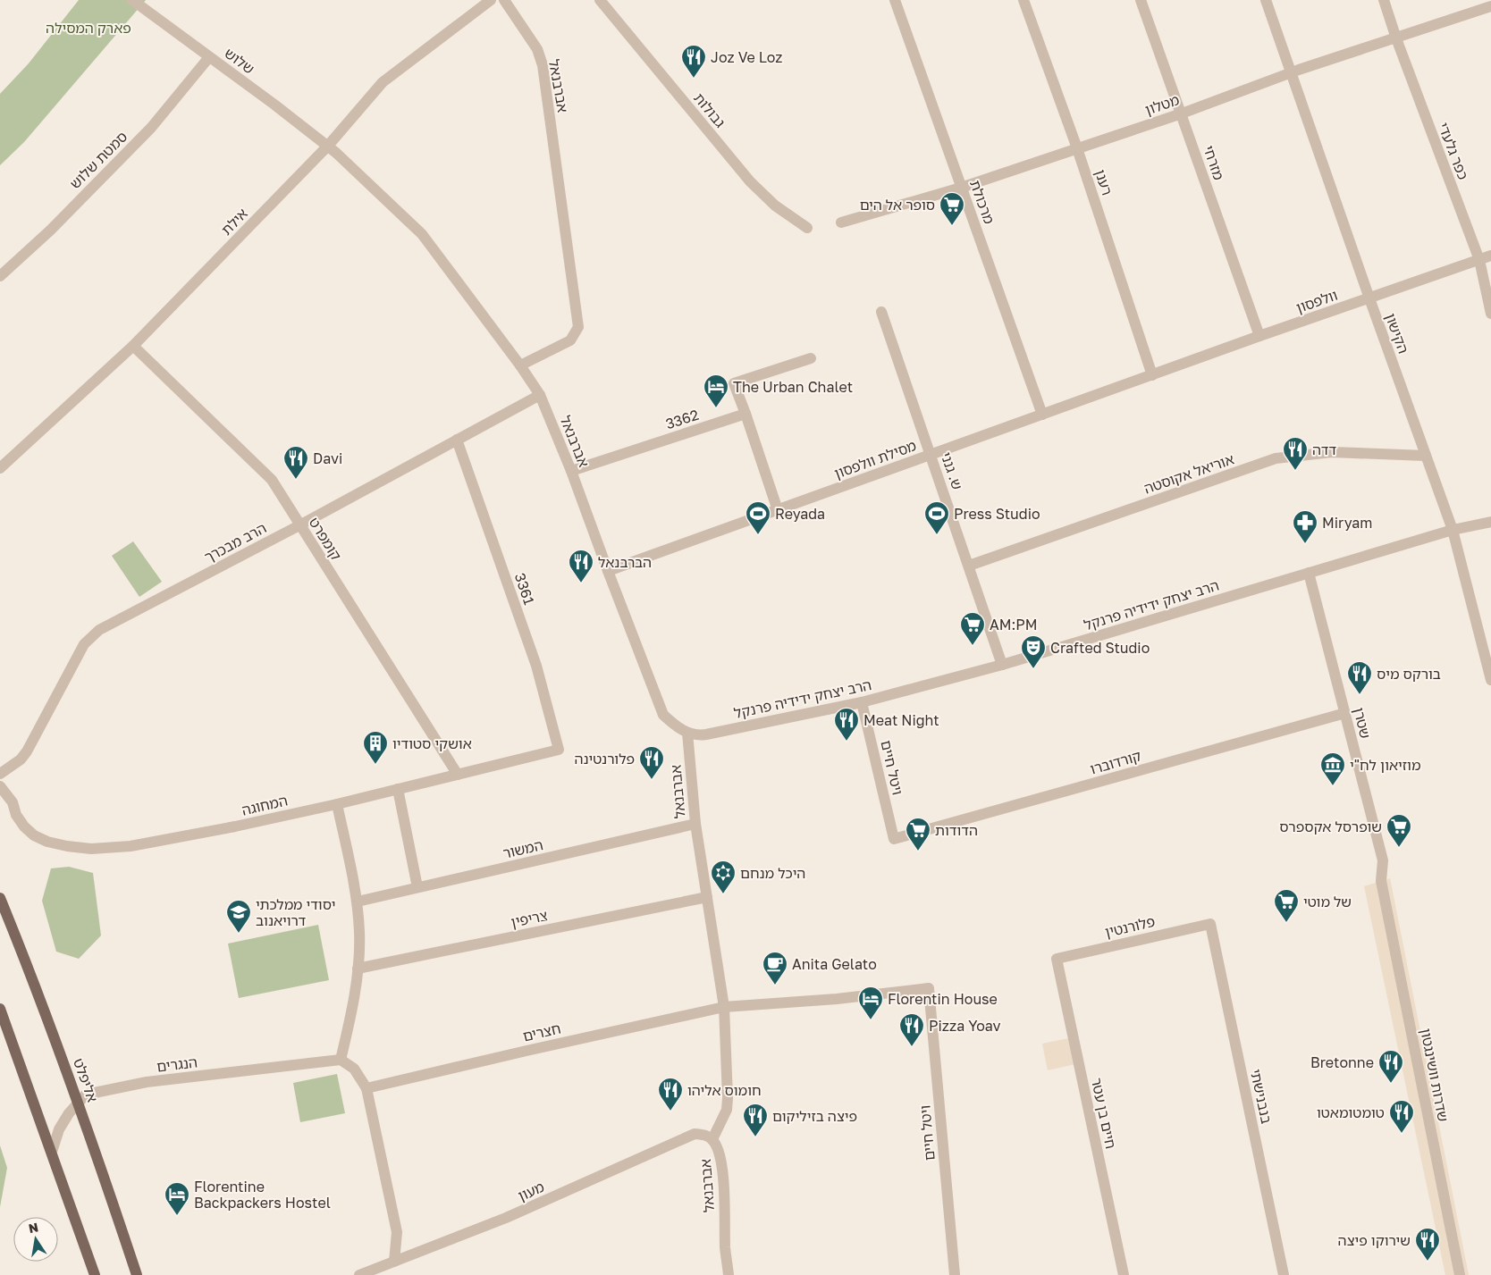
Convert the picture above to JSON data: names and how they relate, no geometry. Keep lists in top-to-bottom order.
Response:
{
  "streets": {
    "main road": ["אליפלט"],
    "street": [
      "שלוש",
      "אברבנאל",
      "מטלון",
      "גבולות",
      "כפר גלעדי",
      "סמטת שלוש",
      "מזרחי",
      "רענן",
      "מרכולת",
      "אילת",
      "וולפסון",
      "הקישון",
      "3362",
      "מסילת וולפסון",
      "ש. גנני",
      "אוריאל אקוסטה",
      "קומפרט",
      "הרב מבכרך",
      "3361",
      "הרב יצחק ידידיה פרנקל",
      "שטרן",
      "קורדוברו",
      "ויטל חיים",
      "המחוגה",
      "המשור",
      "צריפין",
      "פלורנטין",
      "חצרים",
      "הנגרים",
      "שדרות וושינגטון",
      "בנבנישתי",
      "חיים בן עטר",
      "מעון"
    ]
  },
  "crossings": [
    ["שלוש", "אברבנאל"],
    ["שלוש", "סמטת שלוש"],
    ["שלוש", "אילת"],
    ["אברבנאל", "אילת"],
    ["אברבנאל", "3362"],
    ["אברבנאל", "מסילת וולפסון"],
    ["אברבנאל", "הרב מבכרך"],
    ["אברבנאל", "הרב יצחק ידידיה פרנקל"],
    ["אברבנאל", "ויטל חיים"],
    ["אברבנאל", "המשור"],
    ["אברבנאל", "צריפין"],
    ["אברבנאל", "חצרים"],
    ["אברבנאל", "מעון"],
    ["מטלון", "כפר גלעדי"],
    ["מטלון", "מזרחי"],
    ["מטלון", "רענן"],
    ["מטלון", "מרכולת"],
    ["מטלון", "הקישון"],
    ["כפר גלעדי", "וולפסון"],
    ["מזרחי", "וולפסון"],
    ["רענן", "וולפסון"],
    ["רענן", "מסילת וולפסון"],
    ["מרכולת", "מסילת וולפסון"],
    ["אילת", "קומפרט"],
    ["וולפסון", "הקישון"],
    ["וולפסון", "מסילת וולפסון"],
    ["הקישון", "אוריאל אקוסטה"],
    ["הקישון", "הרב יצחק ידידיה פרנקל"],
    ["מסילת וולפסון", "ש. גנני"],
    ["ש. גנני", "אוריאל אקוסטה"],
    ["ש. גנני", "הרב יצחק ידידיה פרנקל"],
    ["קומפרט", "הרב מבכרך"],
    ["קומפרט", "המחוגה"],
    ["הרב מבכרך", "3361"],
    ["3361", "המחוגה"],
    ["הרב יצחק ידידיה פרנקל", "שטרן"],
    ["הרב יצחק ידידיה פרנקל", "ויטל חיים"],
    ["שטרן", "קורדוברו"],
    ["שטרן", "שדרות וושינגטון"],
    ["קורדוברו", "ויטל חיים"],
    ["ויטל חיים", "חצרים"],
    ["פלורנטין", "בנבנישתי"],
    ["פלורנטין", "חיים בן עטר"],
    ["הנגרים", "אליפלט"]
  ],
  "parks": ["פארק המסילה"],
  "places": {
    "restaurant": [
      "Joz Ve Loz",
      "דדה",
      "Davi",
      "הברבנאל",
      "בורקס מיס",
      "Meat Night",
      "פלורנטינה",
      "Pizza Yoav",
      "Bretonne",
      "חומוס אליהו",
      "טומטומאטו",
      "פיצה בזיליקום",
      "שירוקו פיצה"
    ],
    "supermarket": [
      "סופר אל הים",
      "AM:PM",
      "שופרסל אקספרס",
      "הדודות",
      "של מוטי"
    ],
    "hotel": ["The Urban Chalet", "Florentin House", "Florentine Backpackers Hostel"],
    "sports": ["Reyada", "Press Studio"],
    "pharmacy": ["Miryam"],
    "theatre": ["Crafted Studio"],
    "building": ["אושקי סטודיו"],
    "museum": ["מוזיאון לח\"י"],
    "synagogue": ["היכל מנחם"],
    "school or university": ["יסודי ממלכתי דרויאנוב"],
    "cafe": ["Anita Gelato"]
  },
  "north": "top"
}
